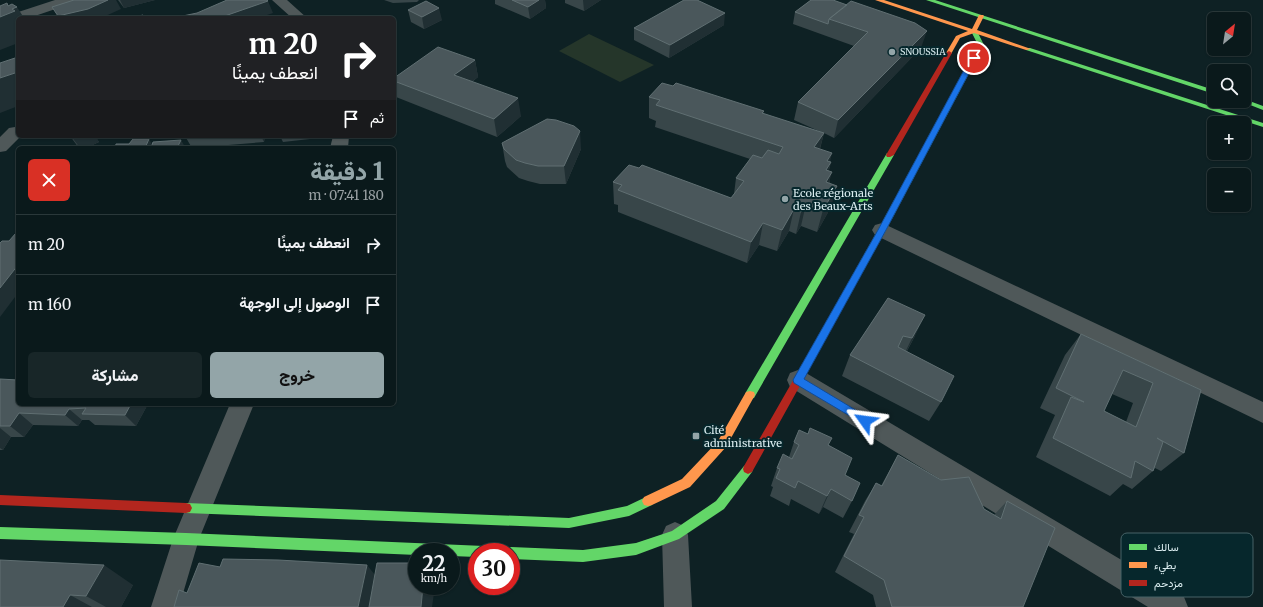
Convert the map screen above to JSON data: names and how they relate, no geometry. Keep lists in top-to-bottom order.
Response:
{
  "places": {
    "other": ["SNOUSSIA", "Ecole régionale des Beaux-Arts"],
    "transit": ["Cité administrative"]
  },
  "legend": ["سالك", "بطيء", "مزدحم"],
  "north": "top right",
  "page": {
    "map_buttons": ["+", "−"],
    "turn": ["20 m", "انعطف يمينًا"],
    "then": "ثم",
    "heading": ["1 دقيقة", "180 m · 07:41"],
    "list": [
      {
        "name": "انعطف يمينًا",
        "value": "20 m"
      },
      {
        "name": "الوصول إلى الوجهة",
        "value": "160 m"
      }
    ],
    "buttons": ["خروج", "مشاركة"],
    "speed": "22 km/h",
    "limit": "30"
  }
}
